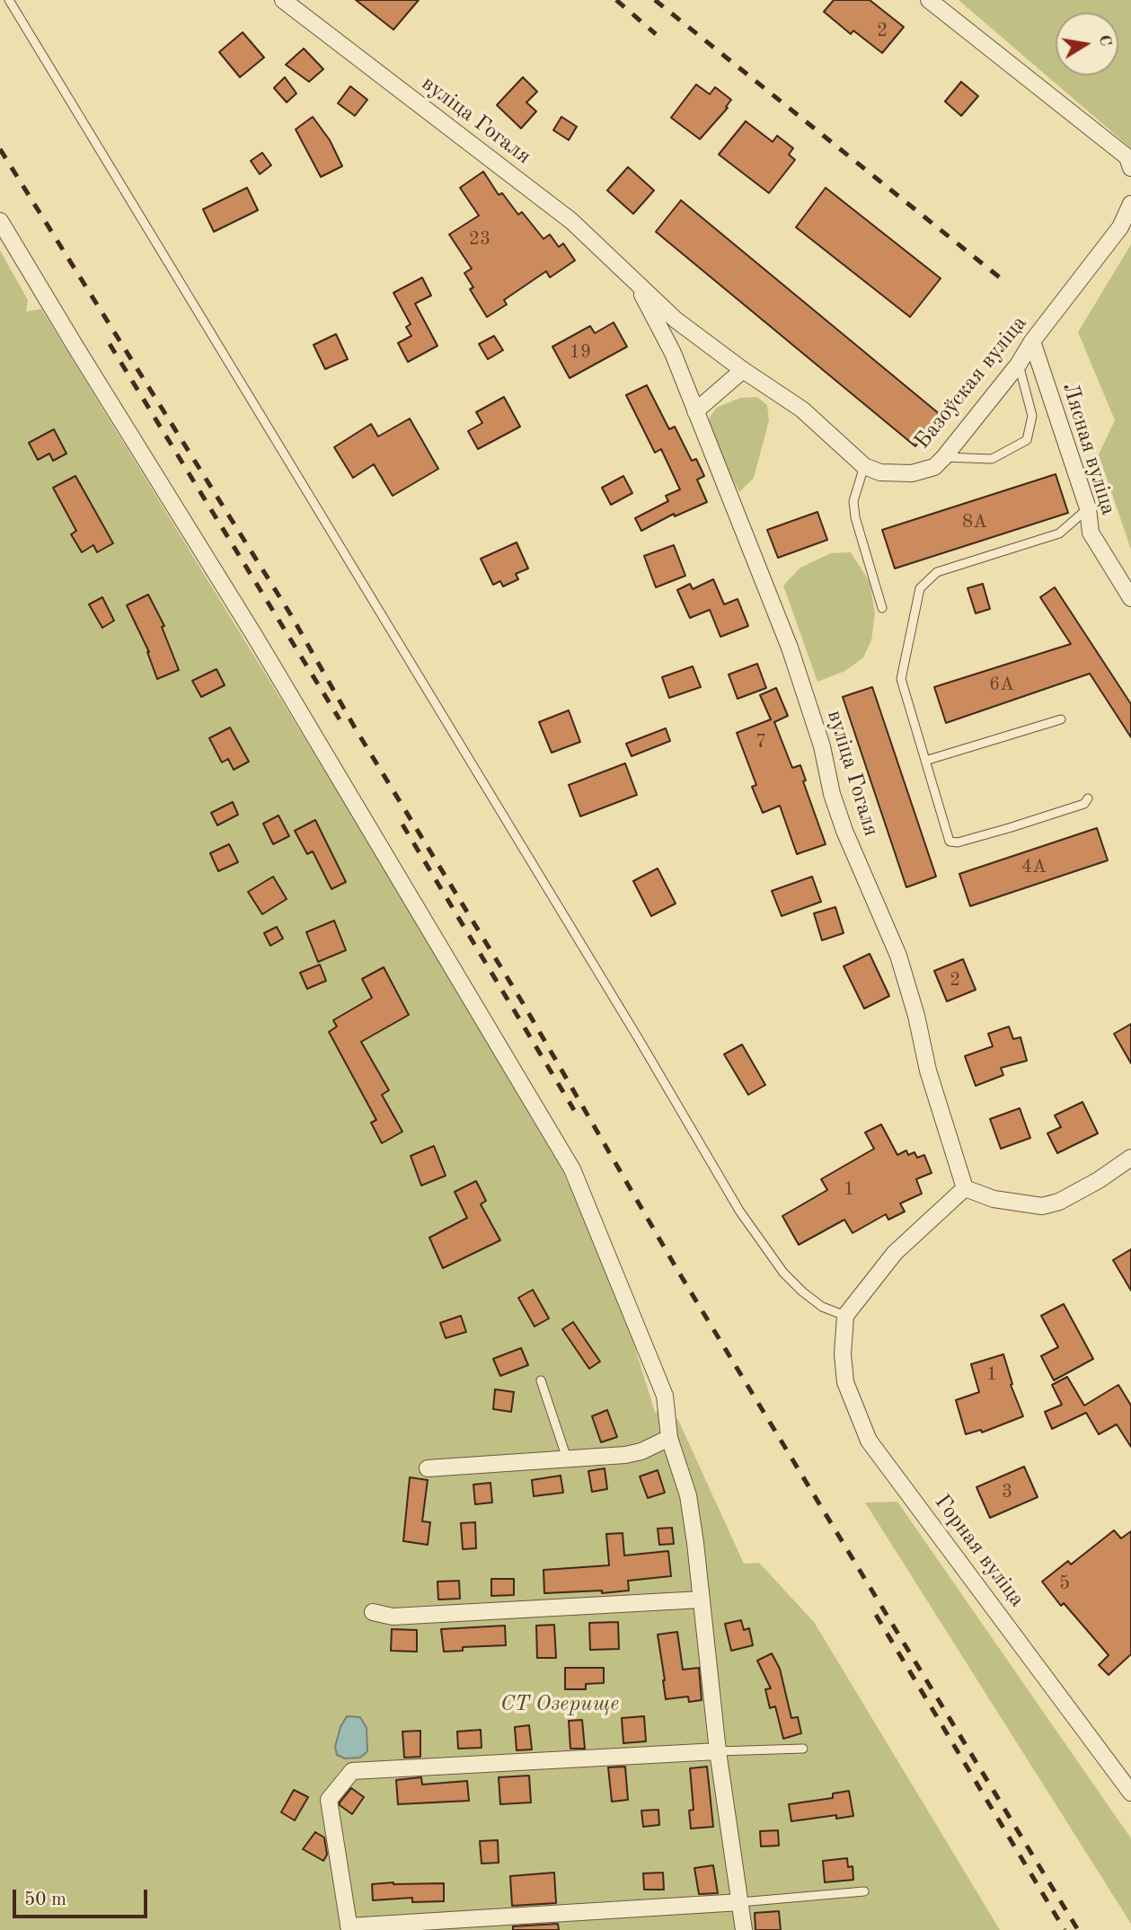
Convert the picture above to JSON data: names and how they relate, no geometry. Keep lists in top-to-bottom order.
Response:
{
  "streets": {
    "street": [
      "вуліца Гогаля",
      "Базоўская вуліца",
      "Лясная вуліца",
      "Горная вуліца"
    ]
  },
  "crossings": [
    ["вуліца Гогаля", "Базоўская вуліца"],
    ["Базоўская вуліца", "Лясная вуліца"]
  ],
  "parks": ["СТ Озерище"],
  "house_numbers": [
    "2",
    "23",
    "19",
    "8А",
    "6А",
    "7",
    "4А",
    "2",
    "1",
    "1",
    "3",
    "5"
  ],
  "scale_bar": "50 m",
  "north": "right"
}
